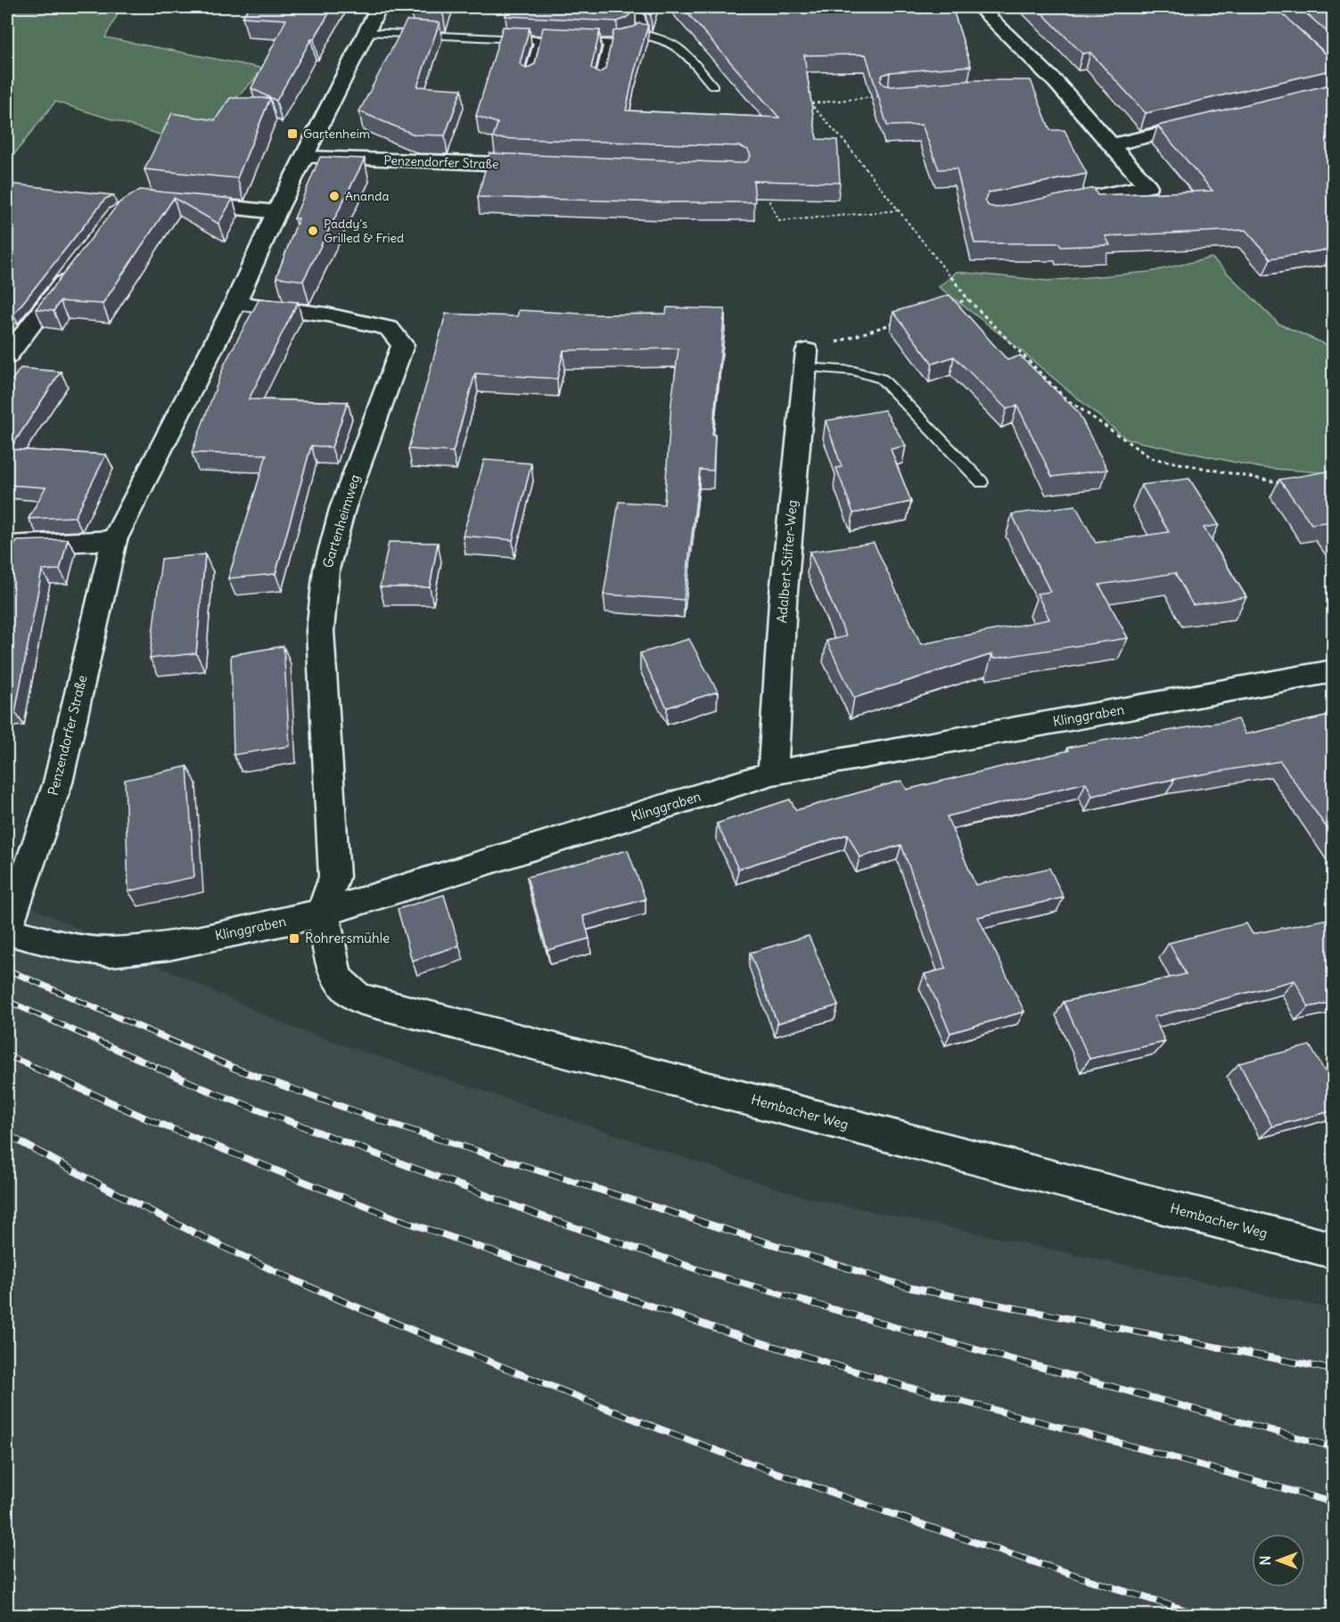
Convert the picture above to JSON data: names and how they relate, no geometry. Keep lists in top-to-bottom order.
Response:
{
  "streets": {
    "street": [
      "Penzendorfer Straße",
      "Gartenheimweg",
      "Adalbert-Stifter-Weg",
      "Klinggraben",
      "Hembacher Weg"
    ]
  },
  "crossings": [
    ["Penzendorfer Straße", "Gartenheimweg"],
    ["Gartenheimweg", "Klinggraben"],
    ["Gartenheimweg", "Hembacher Weg"],
    ["Adalbert-Stifter-Weg", "Klinggraben"],
    ["Klinggraben", "Hembacher Weg"]
  ],
  "places": {
    "transit": ["Gartenheim", "Rohrersmühle"],
    "other": ["Ananda", "Paddy's Grilled & Fried"]
  },
  "north": "left"
}
